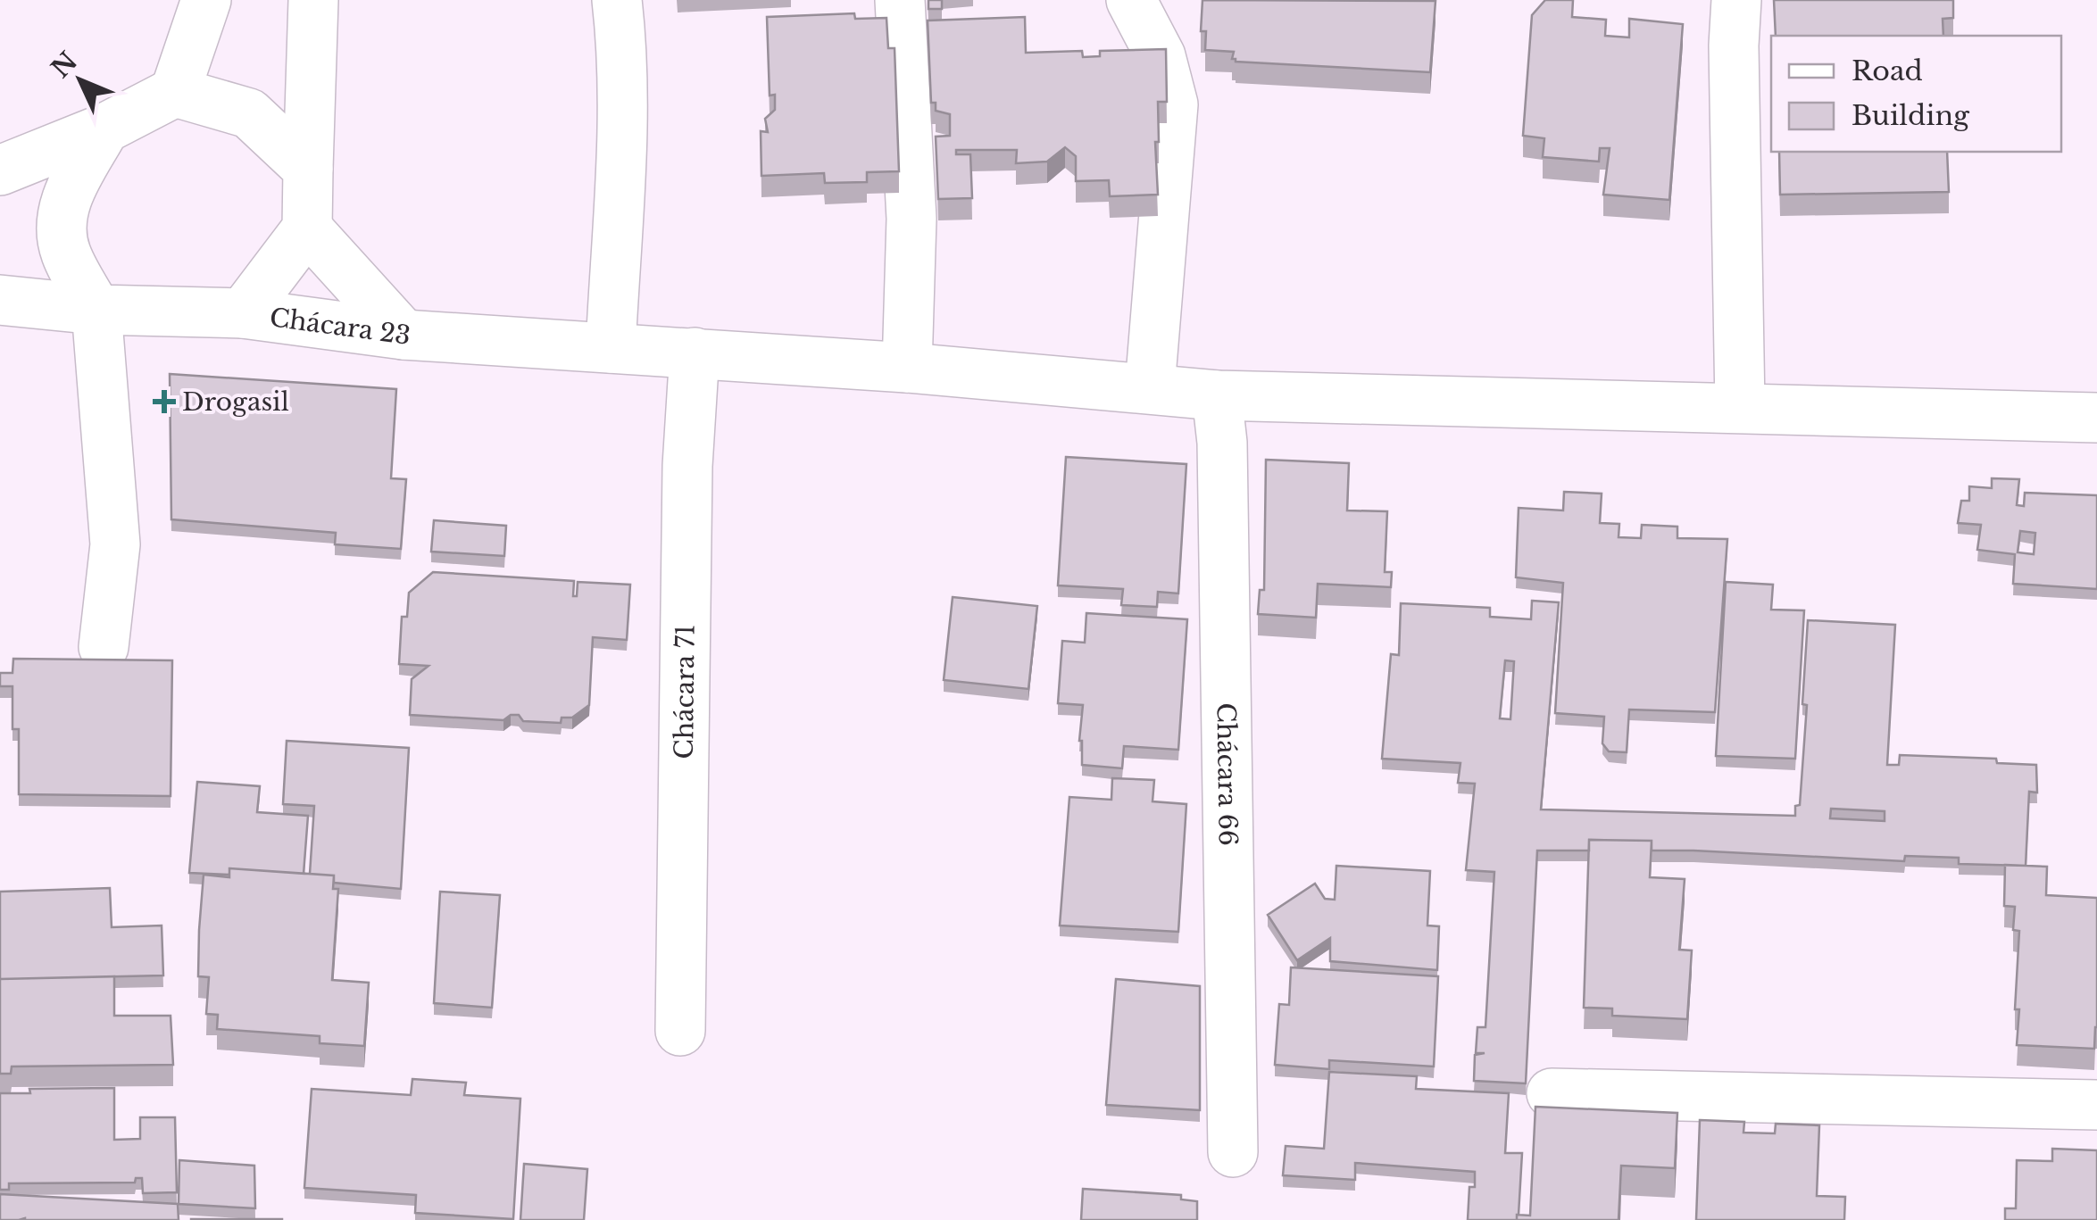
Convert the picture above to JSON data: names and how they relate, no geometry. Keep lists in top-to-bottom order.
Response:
{
  "streets": {
    "street": ["Chácara 23", "Chácara 71", "Chácara 66"]
  },
  "places": {
    "health": ["Drogasil"]
  },
  "legend": ["Road", "Building"],
  "north": "top left"
}
